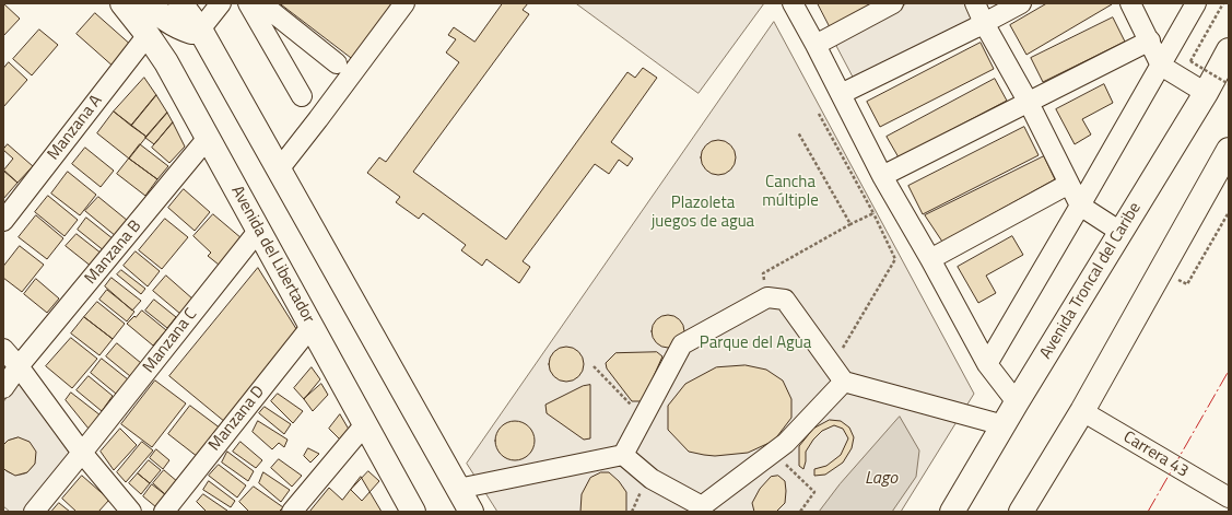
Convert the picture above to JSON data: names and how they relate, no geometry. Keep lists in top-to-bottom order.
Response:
{
  "streets": {
    "main road": ["Avenida del Libertador", "Avenida Troncal del Caribe"],
    "street": [
      "Manzana A",
      "Manzana B",
      "Manzana C",
      "Manzana D",
      "Carrera 43"
    ]
  },
  "crossings": [
    ["Manzana A", "Avenida del Libertador"],
    ["Manzana B", "Avenida del Libertador"],
    ["Avenida del Libertador", "Manzana C"],
    ["Avenida del Libertador", "Manzana D"]
  ],
  "water": ["Lago"],
  "parks": ["Cancha múltiple", "Plazoleta juegos de agua", "Parque del Agua"]
}
